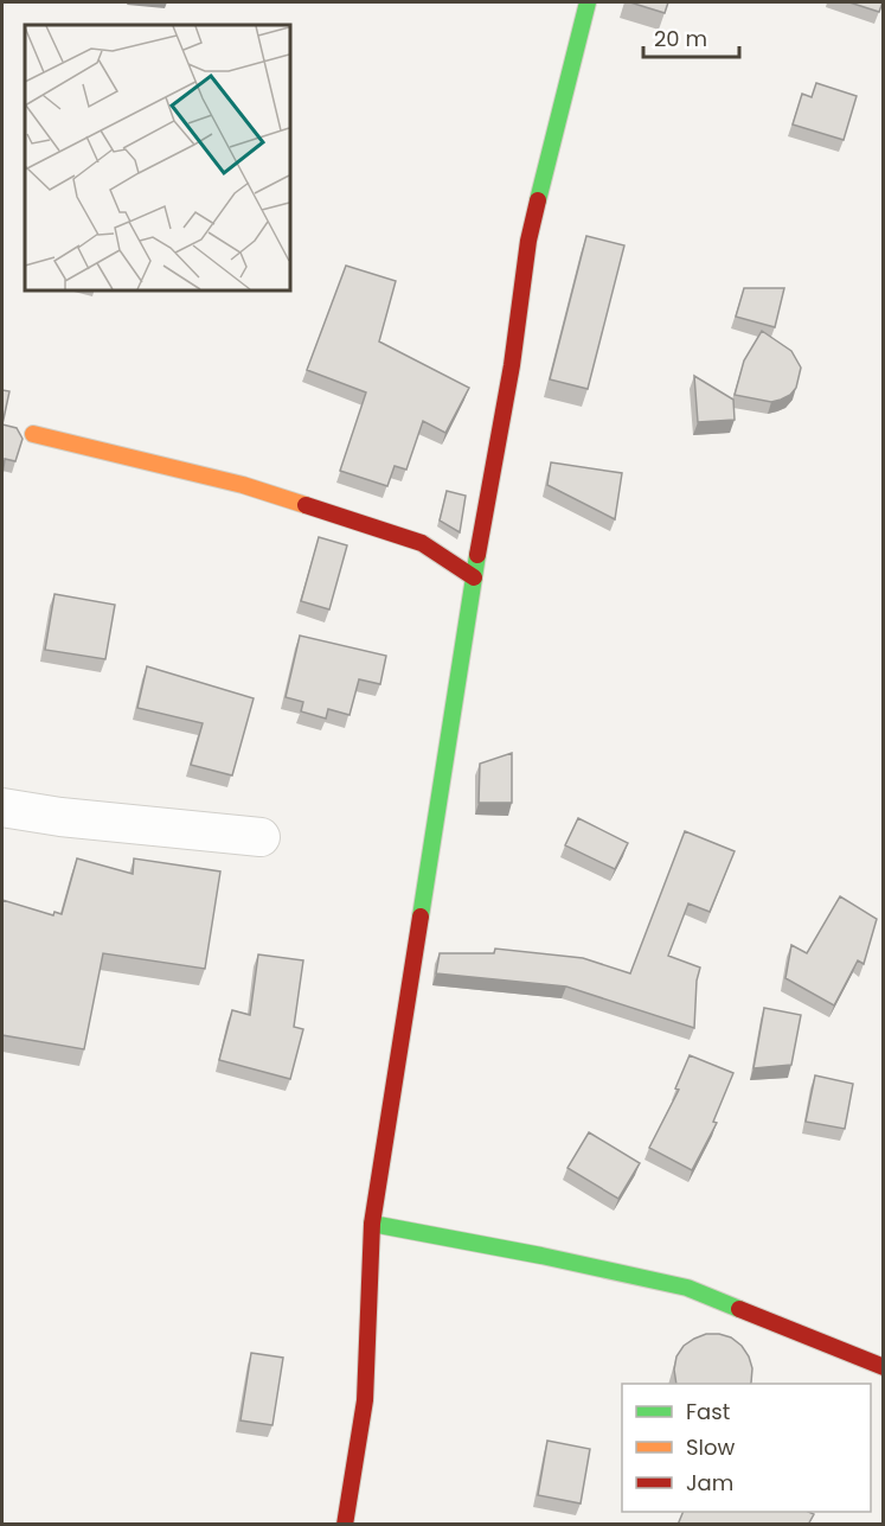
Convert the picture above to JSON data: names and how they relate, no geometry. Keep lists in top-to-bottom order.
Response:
{
  "legend": ["Fast", "Slow", "Jam"],
  "scale_bar": "20 m"
}
